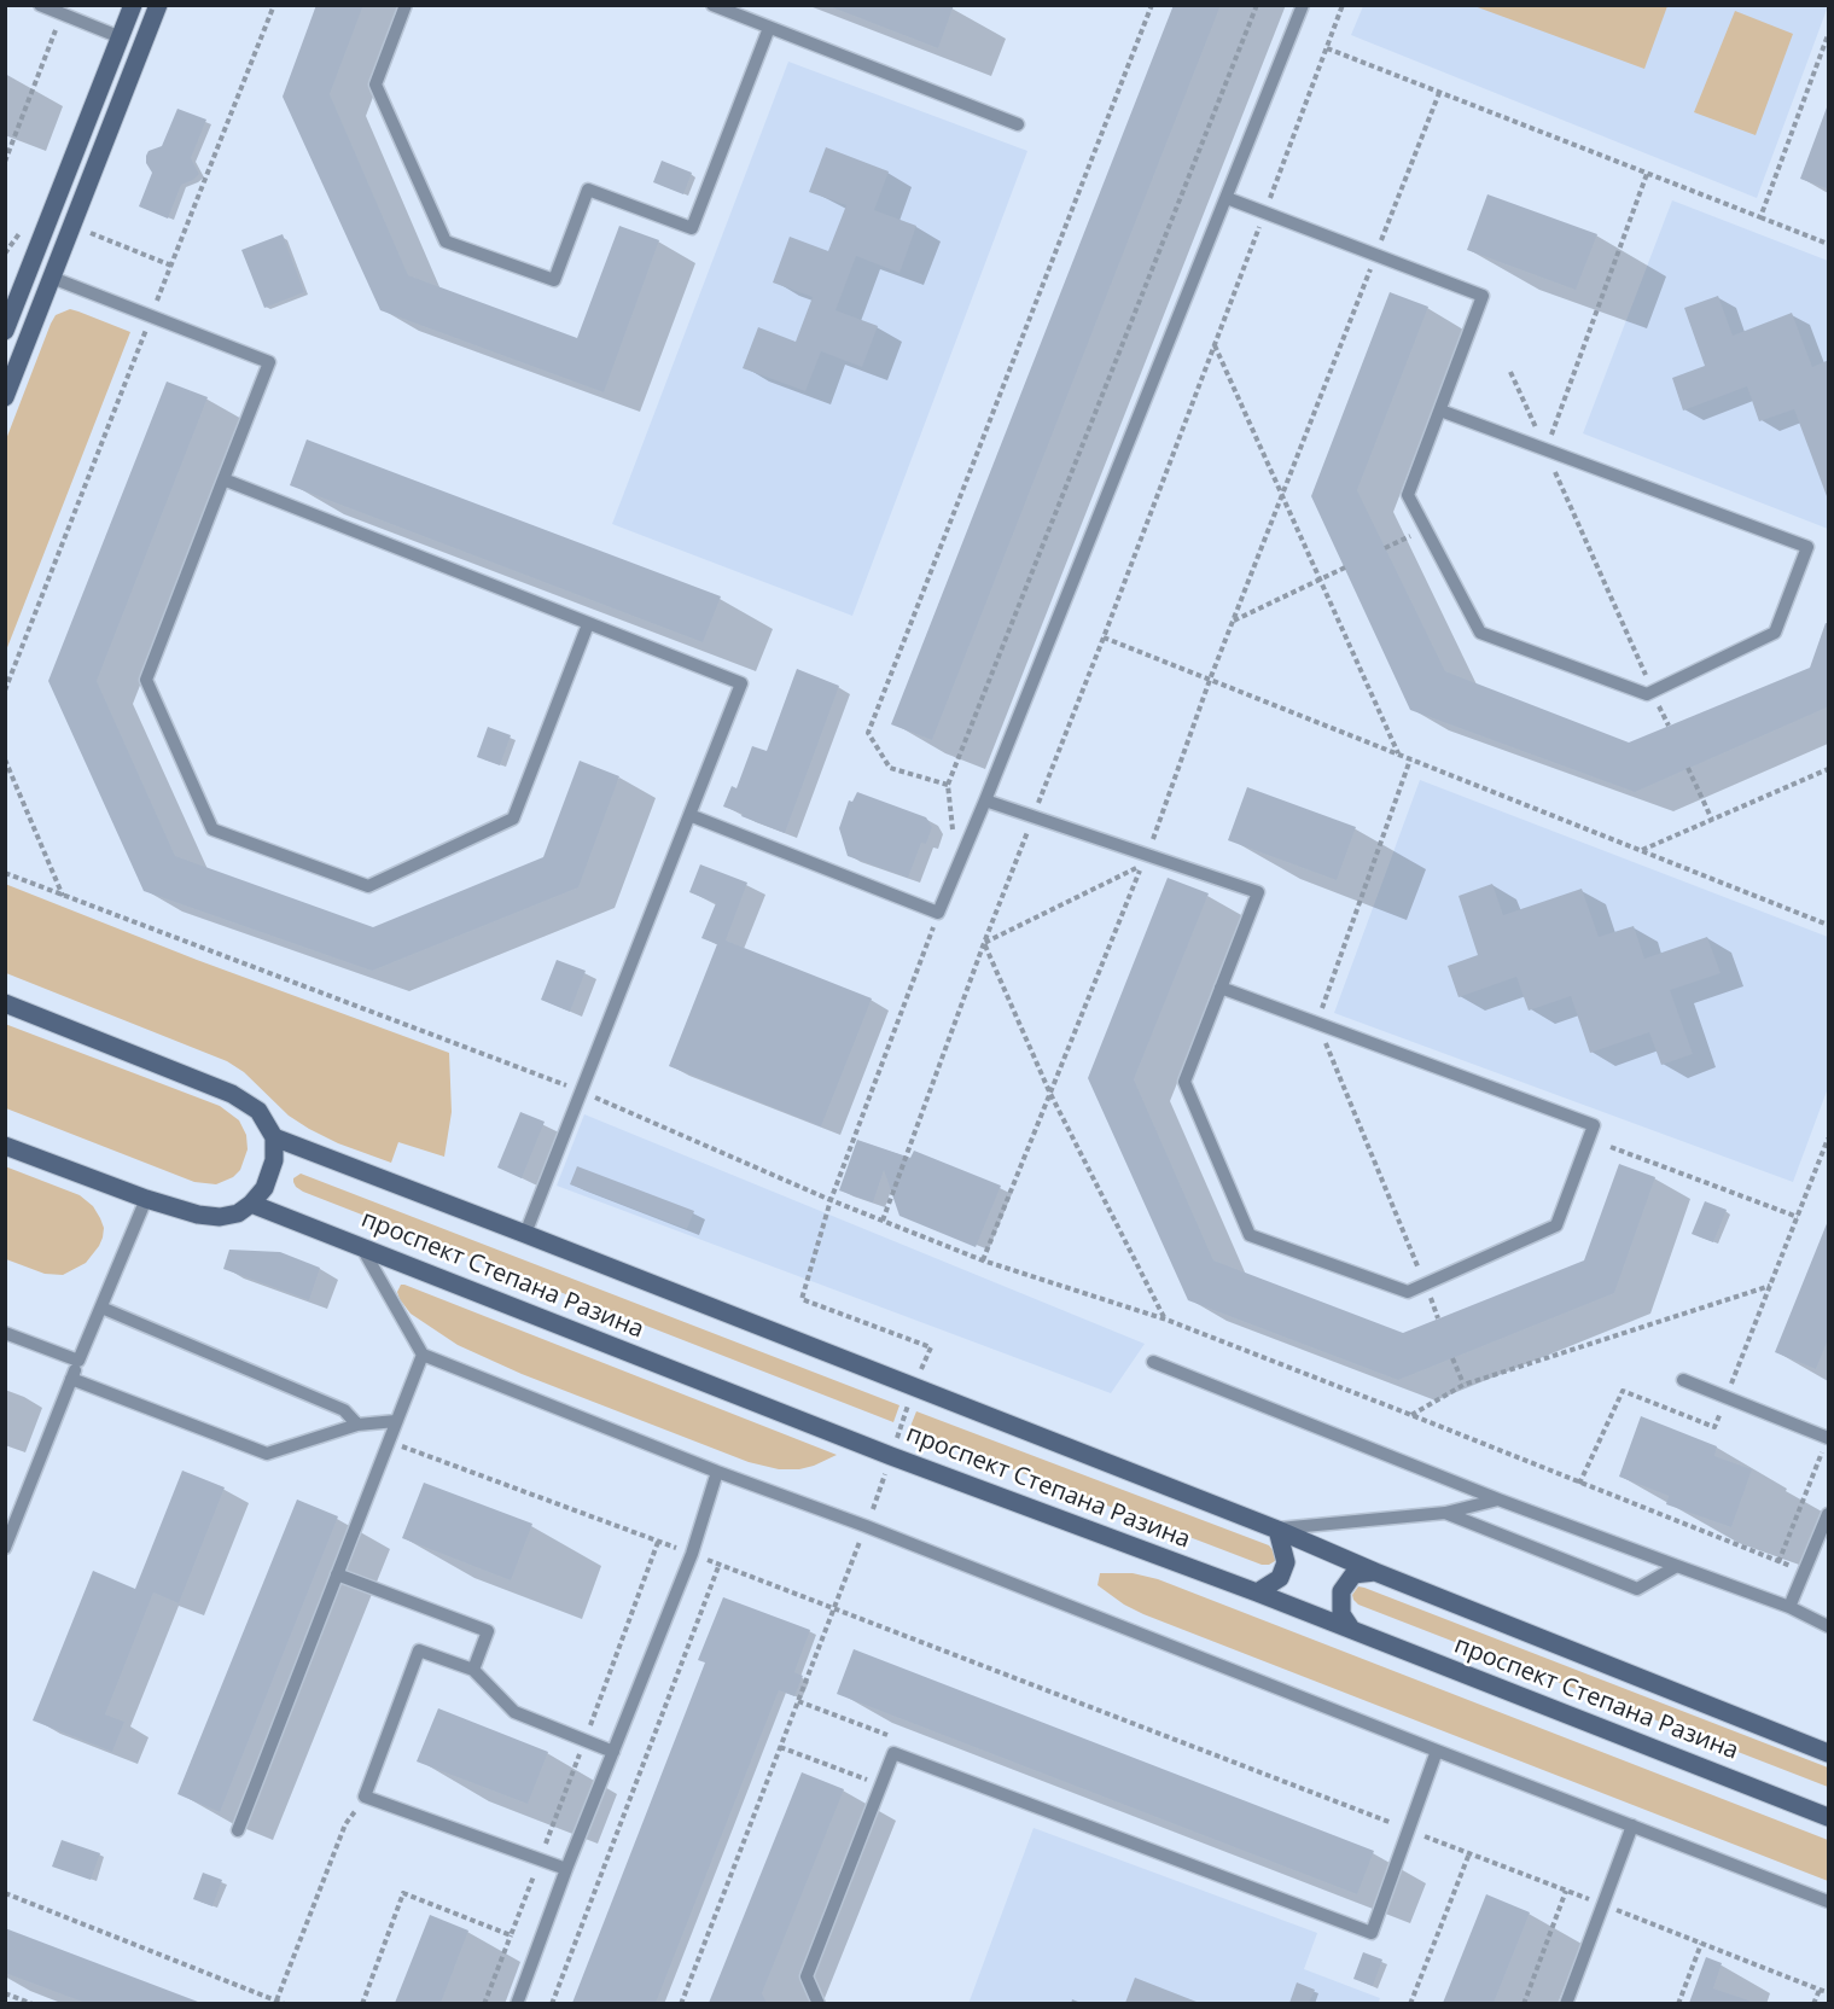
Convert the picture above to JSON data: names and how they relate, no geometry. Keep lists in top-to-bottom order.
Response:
{
  "streets": {
    "main road": ["проспект Степана Разина"]
  }
}
